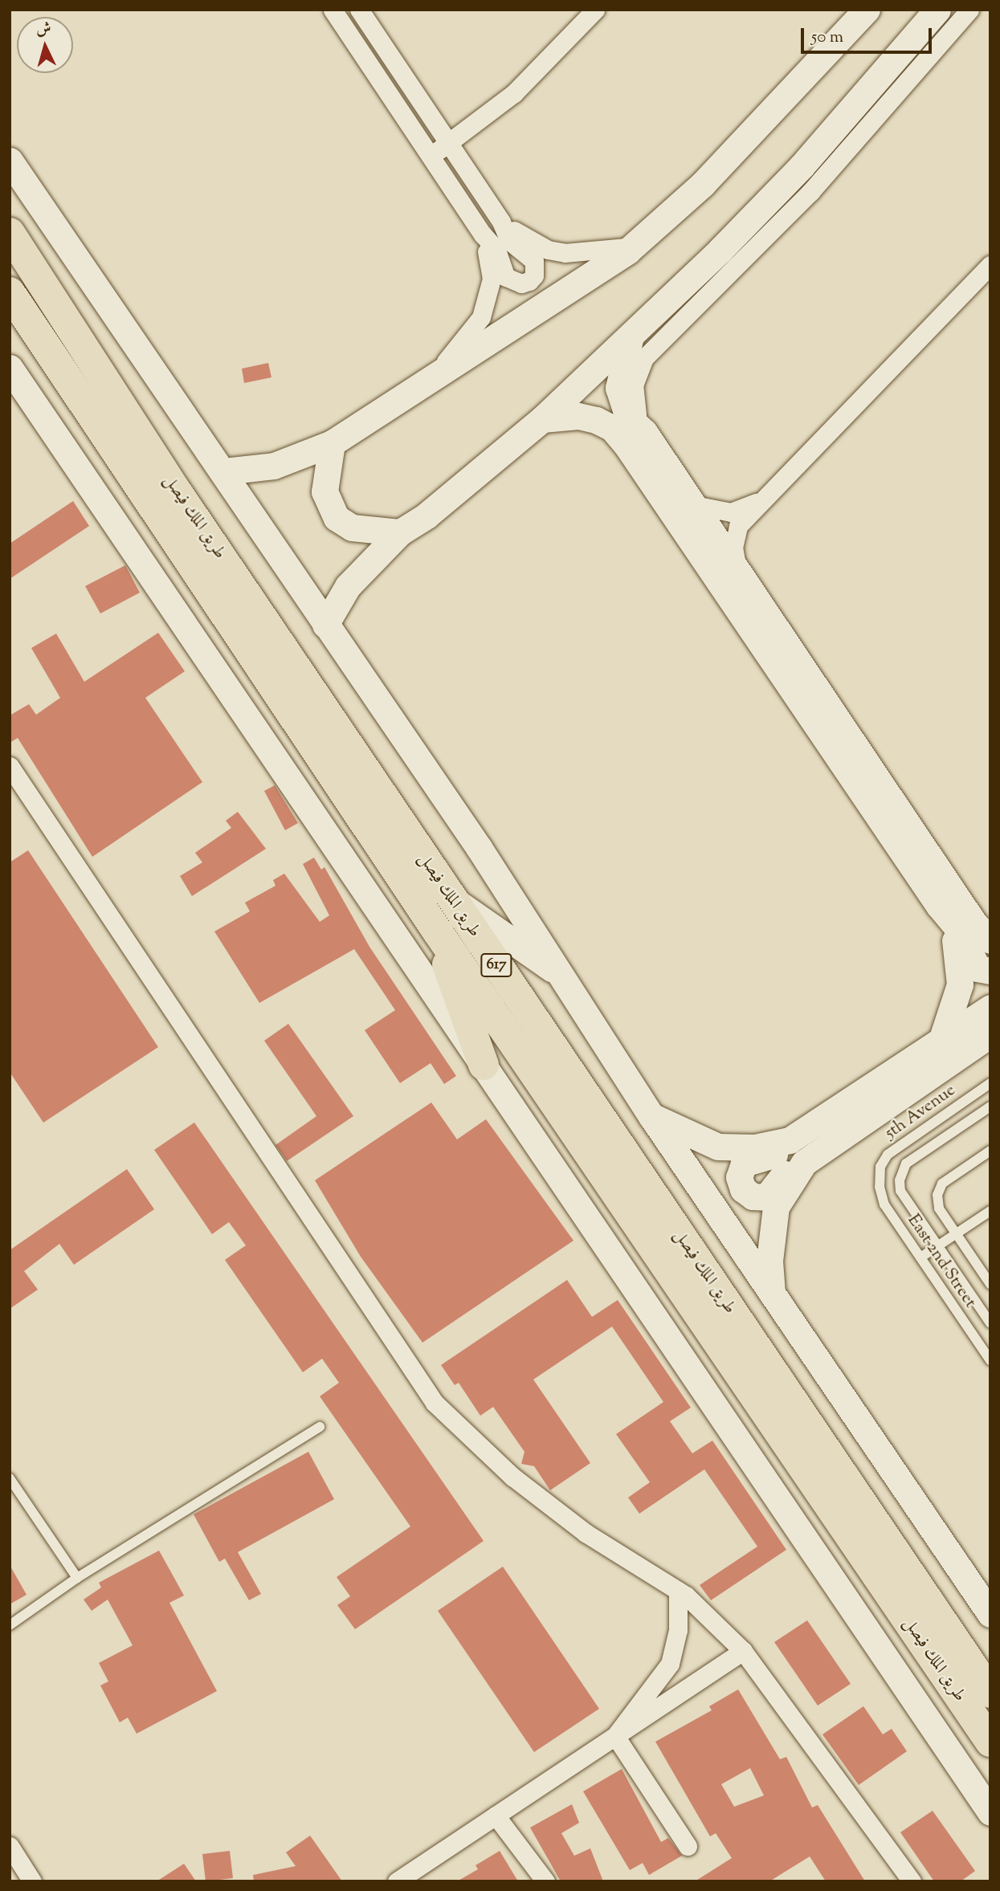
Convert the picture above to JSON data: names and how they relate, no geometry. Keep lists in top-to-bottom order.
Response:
{
  "streets": {
    "highway": ["طريق الملك فيصل", "617"],
    "lane": ["5th Avenue", "East 2nd Street"]
  },
  "crossings": [
    ["5th Avenue", "East 2nd Street"]
  ],
  "scale_bar": "50 m",
  "north": "top"
}
